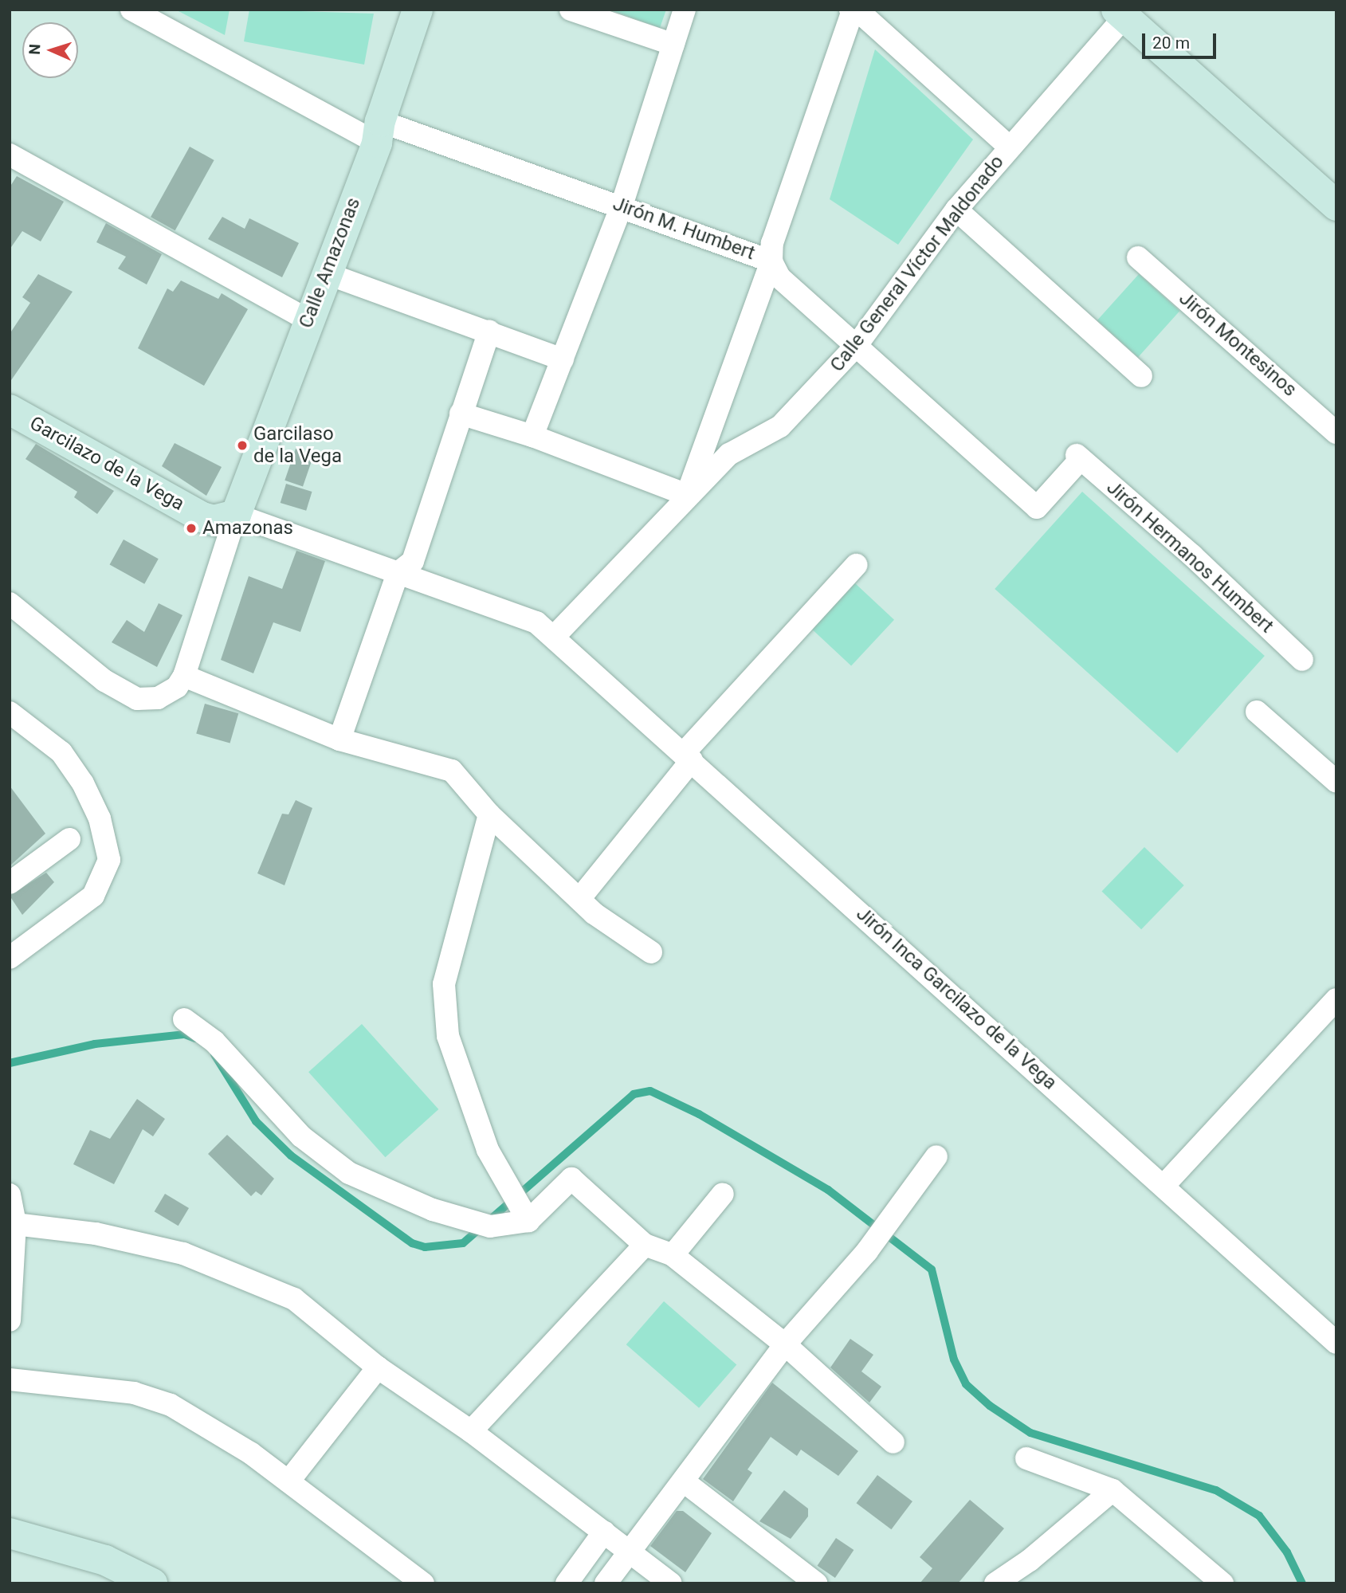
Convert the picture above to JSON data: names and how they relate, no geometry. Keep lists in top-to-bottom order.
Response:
{
  "streets": {
    "street": [
      "Jirón M. Humbert",
      "Calle Amazonas",
      "Calle General Víctor Maldonado",
      "Jirón Montesinos",
      "Garcilazo de la Vega",
      "Jirón Hermanos Humbert",
      "Jirón Inca Garcilazo de la Vega"
    ]
  },
  "crossings": [
    ["Jirón M. Humbert", "Calle Amazonas"],
    ["Jirón M. Humbert", "Calle General Víctor Maldonado"],
    ["Jirón M. Humbert", "Jirón Hermanos Humbert"],
    ["Calle Amazonas", "Garcilazo de la Vega"],
    ["Calle Amazonas", "Jirón Inca Garcilazo de la Vega"],
    ["Calle General Víctor Maldonado", "Jirón Inca Garcilazo de la Vega"],
    ["Garcilazo de la Vega", "Jirón Inca Garcilazo de la Vega"]
  ],
  "places": ["Garcilaso de la Vega", "Amazonas"],
  "scale_bar": "20 m",
  "north": "left"
}
